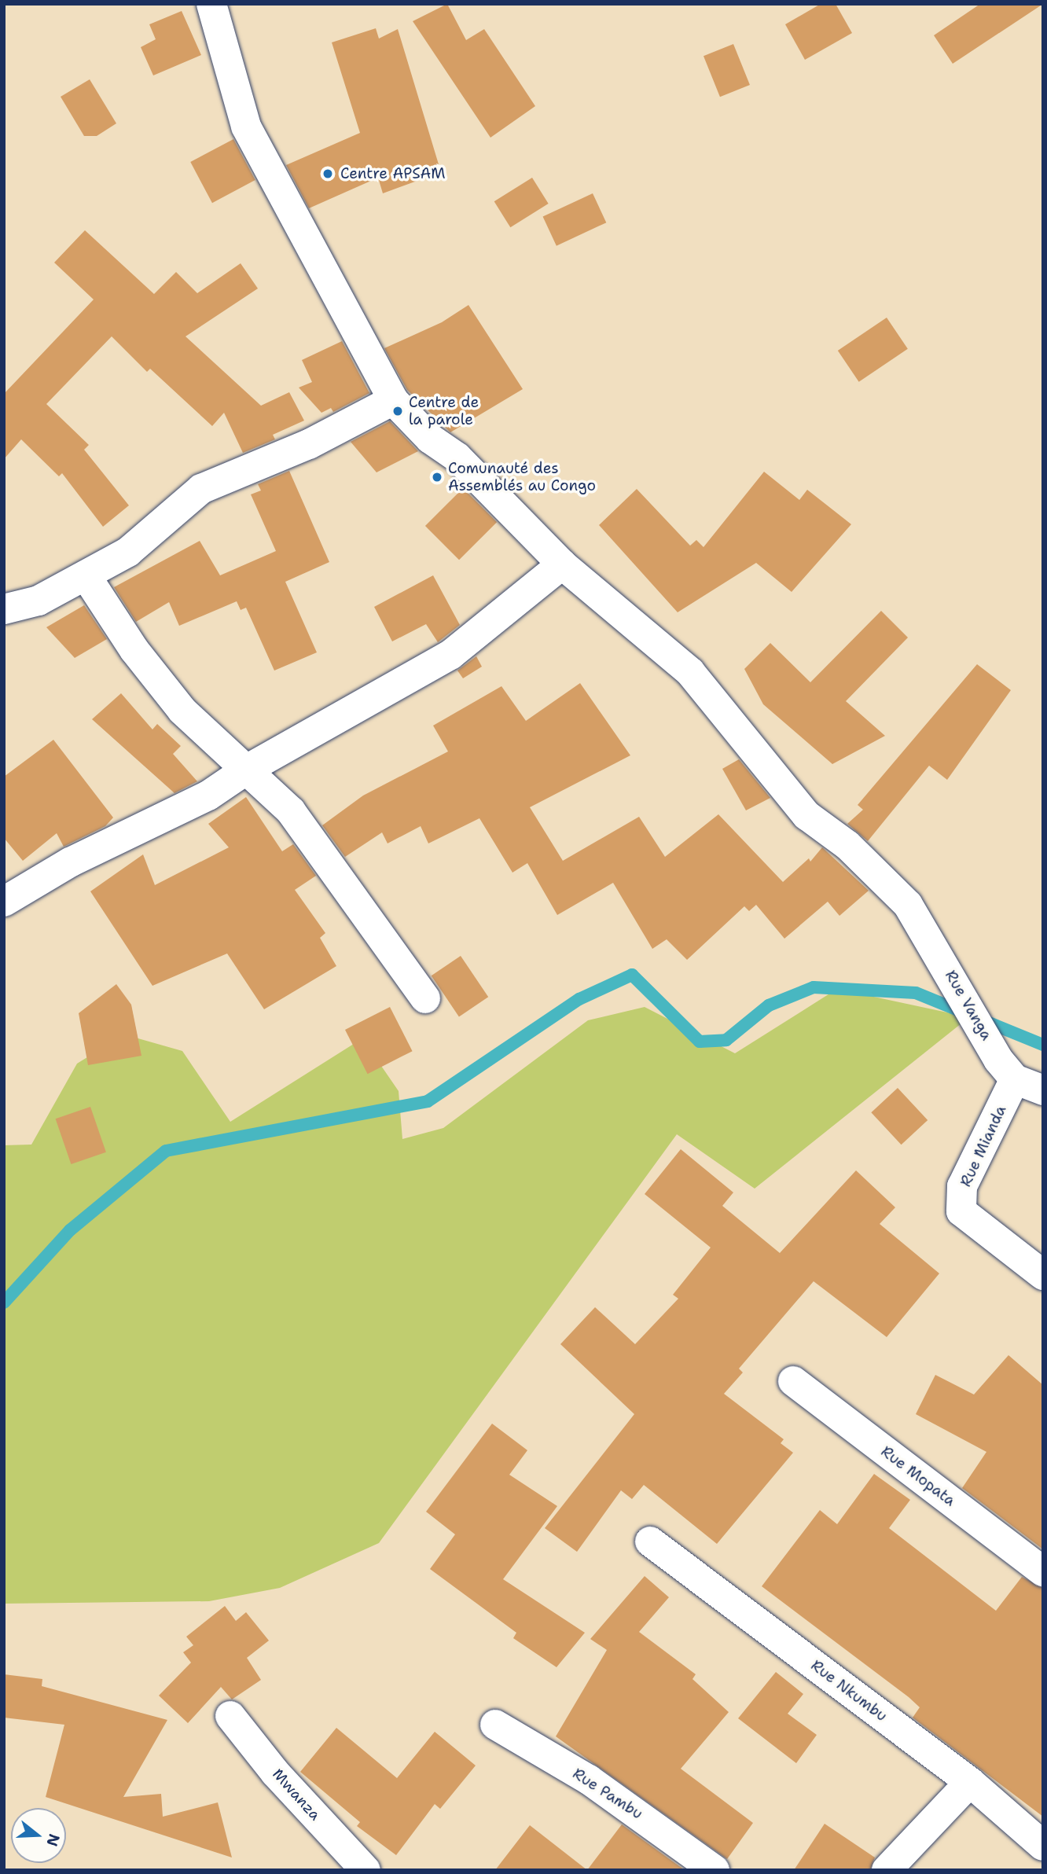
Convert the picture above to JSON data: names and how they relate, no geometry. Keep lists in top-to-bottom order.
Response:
{
  "streets": {
    "street": [
      "Rue Vanga",
      "Rue Mianda",
      "Rue Mopata",
      "Rue Nkumbu",
      "Rue Pambu",
      "Mwanza"
    ]
  },
  "crossings": [
    ["Rue Vanga", "Rue Mianda"]
  ],
  "places": ["Centre APSAM", "Centre de la parole", "Comunauté des Assemblés au Congo"],
  "north": "right"
}
